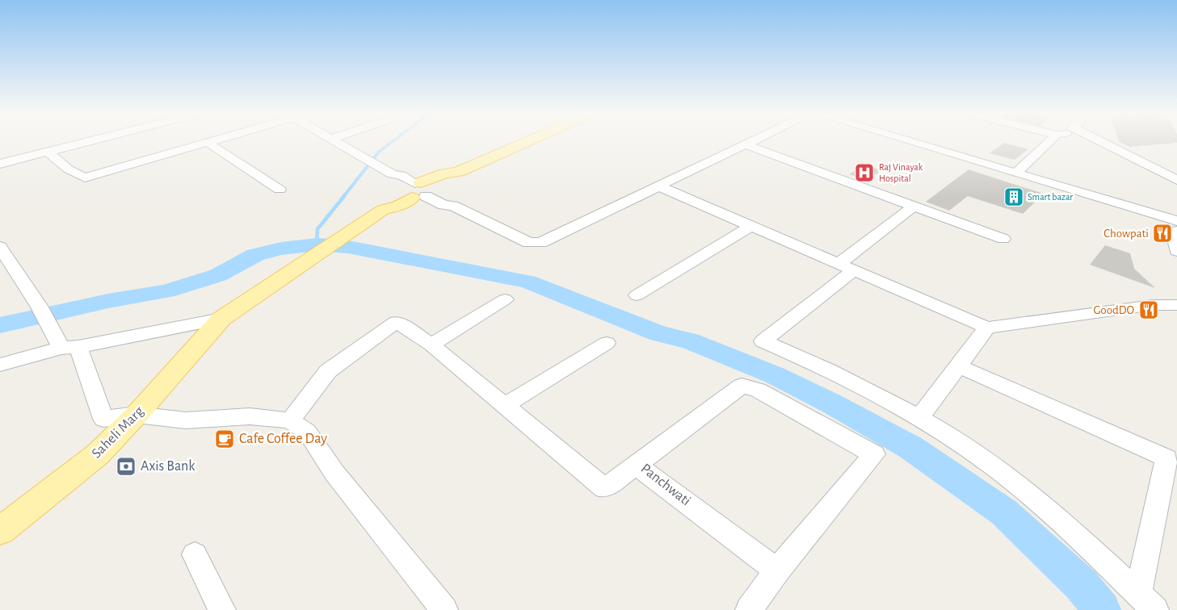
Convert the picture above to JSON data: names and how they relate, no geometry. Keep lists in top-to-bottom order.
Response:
{
  "streets": {
    "main road": ["Saheli Marg"],
    "street": ["Panchwati"]
  },
  "places": {
    "hospital": ["Raj Vinayak Hospital"],
    "building": ["Smart bazar"],
    "restaurant": ["Chowpati", "GoodDO"],
    "cafe": ["Cafe Coffee Day"],
    "bank": ["Axis Bank"]
  }
}
